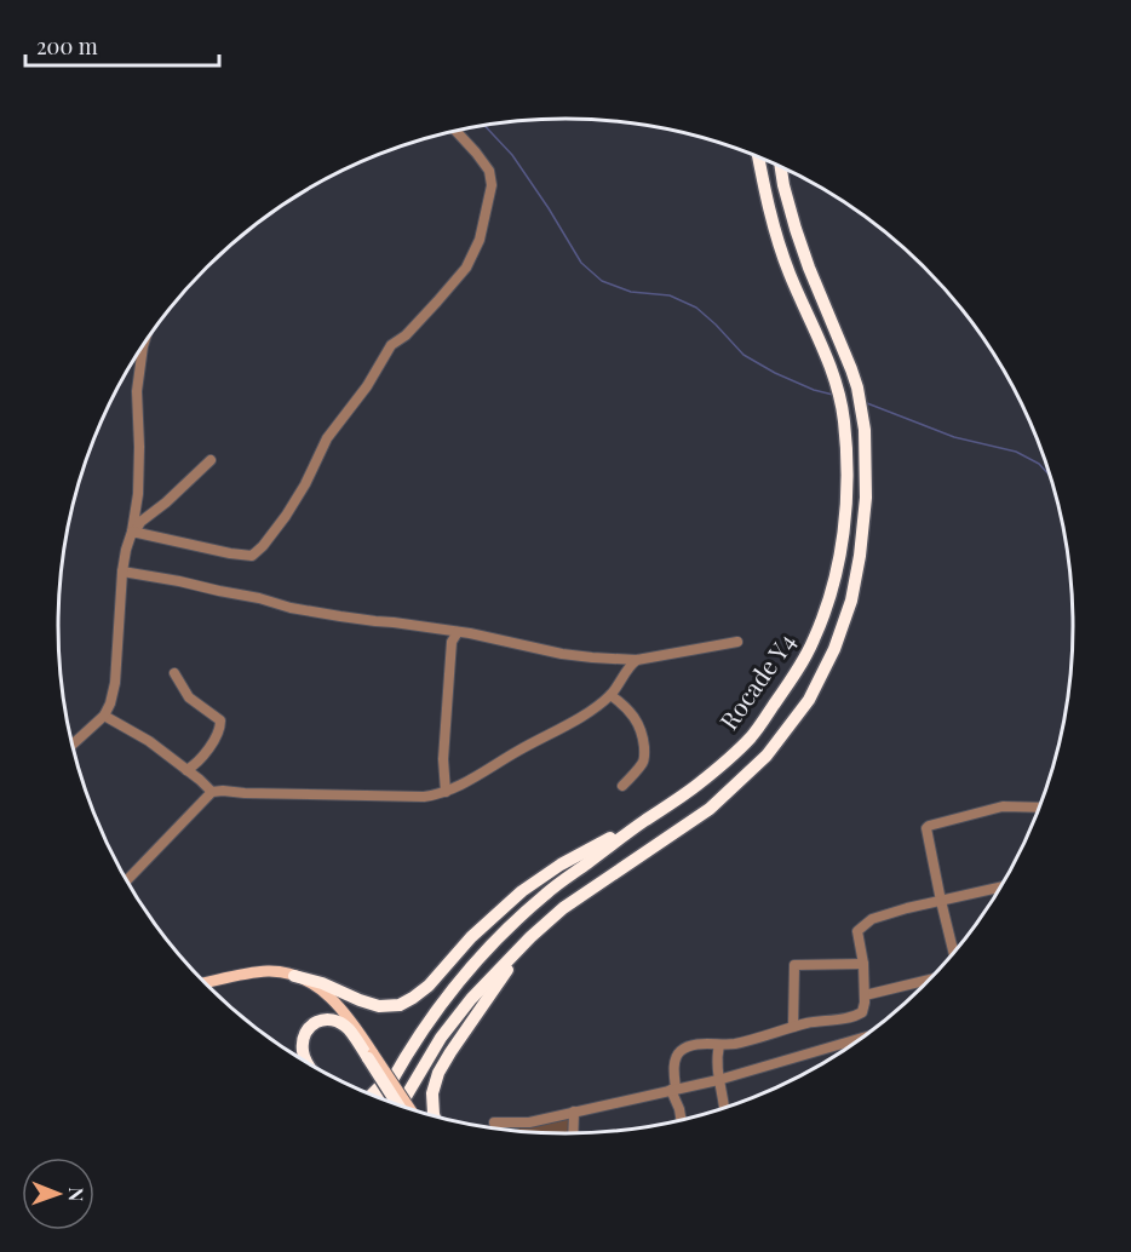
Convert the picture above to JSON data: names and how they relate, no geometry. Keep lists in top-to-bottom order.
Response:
{
  "streets": {
    "highway": ["Rocade Y4"]
  },
  "scale_bar": "200 m",
  "north": "right"
}
